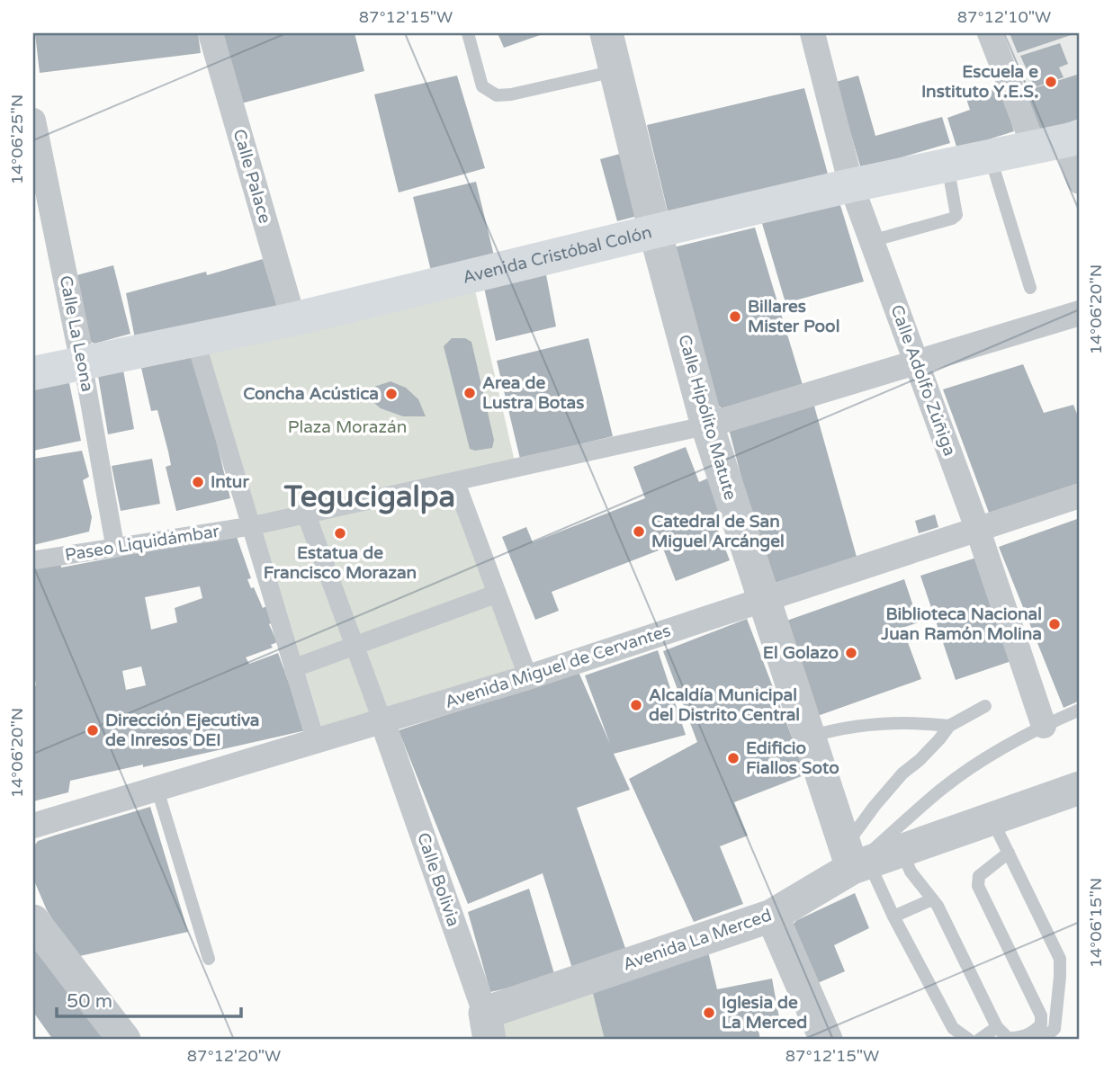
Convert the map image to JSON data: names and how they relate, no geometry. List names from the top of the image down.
{
  "streets": {
    "main road": ["Avenida Cristóbal Colón"],
    "street": [
      "Calle Palace",
      "Calle La Leona",
      "Calle Adolfo Zúñiga",
      "Calle Hipólito Matute",
      "Paseo Liquidámbar",
      "Avenida Miguel de Cervantes",
      "Calle Bolivia",
      "Avenida La Merced"
    ]
  },
  "crossings": [
    ["Calle Palace", "Avenida Cristóbal Colón"],
    ["Avenida Cristóbal Colón", "Calle La Leona"],
    ["Avenida Cristóbal Colón", "Calle Adolfo Zúñiga"],
    ["Avenida Cristóbal Colón", "Calle Hipólito Matute"],
    ["Calle La Leona", "Paseo Liquidámbar"],
    ["Calle Adolfo Zúñiga", "Avenida Miguel de Cervantes"],
    ["Calle Hipólito Matute", "Paseo Liquidámbar"],
    ["Calle Hipólito Matute", "Avenida Miguel de Cervantes"],
    ["Calle Hipólito Matute", "Avenida La Merced"],
    ["Avenida Miguel de Cervantes", "Calle Bolivia"],
    ["Calle Bolivia", "Avenida La Merced"]
  ],
  "districts": ["Tegucigalpa"],
  "parks": ["Plaza Morazán"],
  "places": [
    "Escuela e Instituto Y.E.S.",
    "Billares Mister Pool",
    "Area de Lustra Botas",
    "Concha Acústica",
    "Intur",
    "Catedral de San Miguel Arcángel",
    "Estatua de Francisco Morazan",
    "Biblioteca Nacional Juan Ramón Molina",
    "El Golazo",
    "Alcaldía Municipal del Distrito Central",
    "Dirección Ejecutiva de Inresos DEI",
    "Edificio Fiallos Soto",
    "Iglesia de La Merced"
  ],
  "scale_bar": "50 m",
  "coordinates": [
    "87°12'15\"W",
    "87°12'10\"W",
    "14°06'25\"N",
    "14°06'20\"N",
    "14°06'15\"N",
    "87°12'20\"W"
  ]
}
